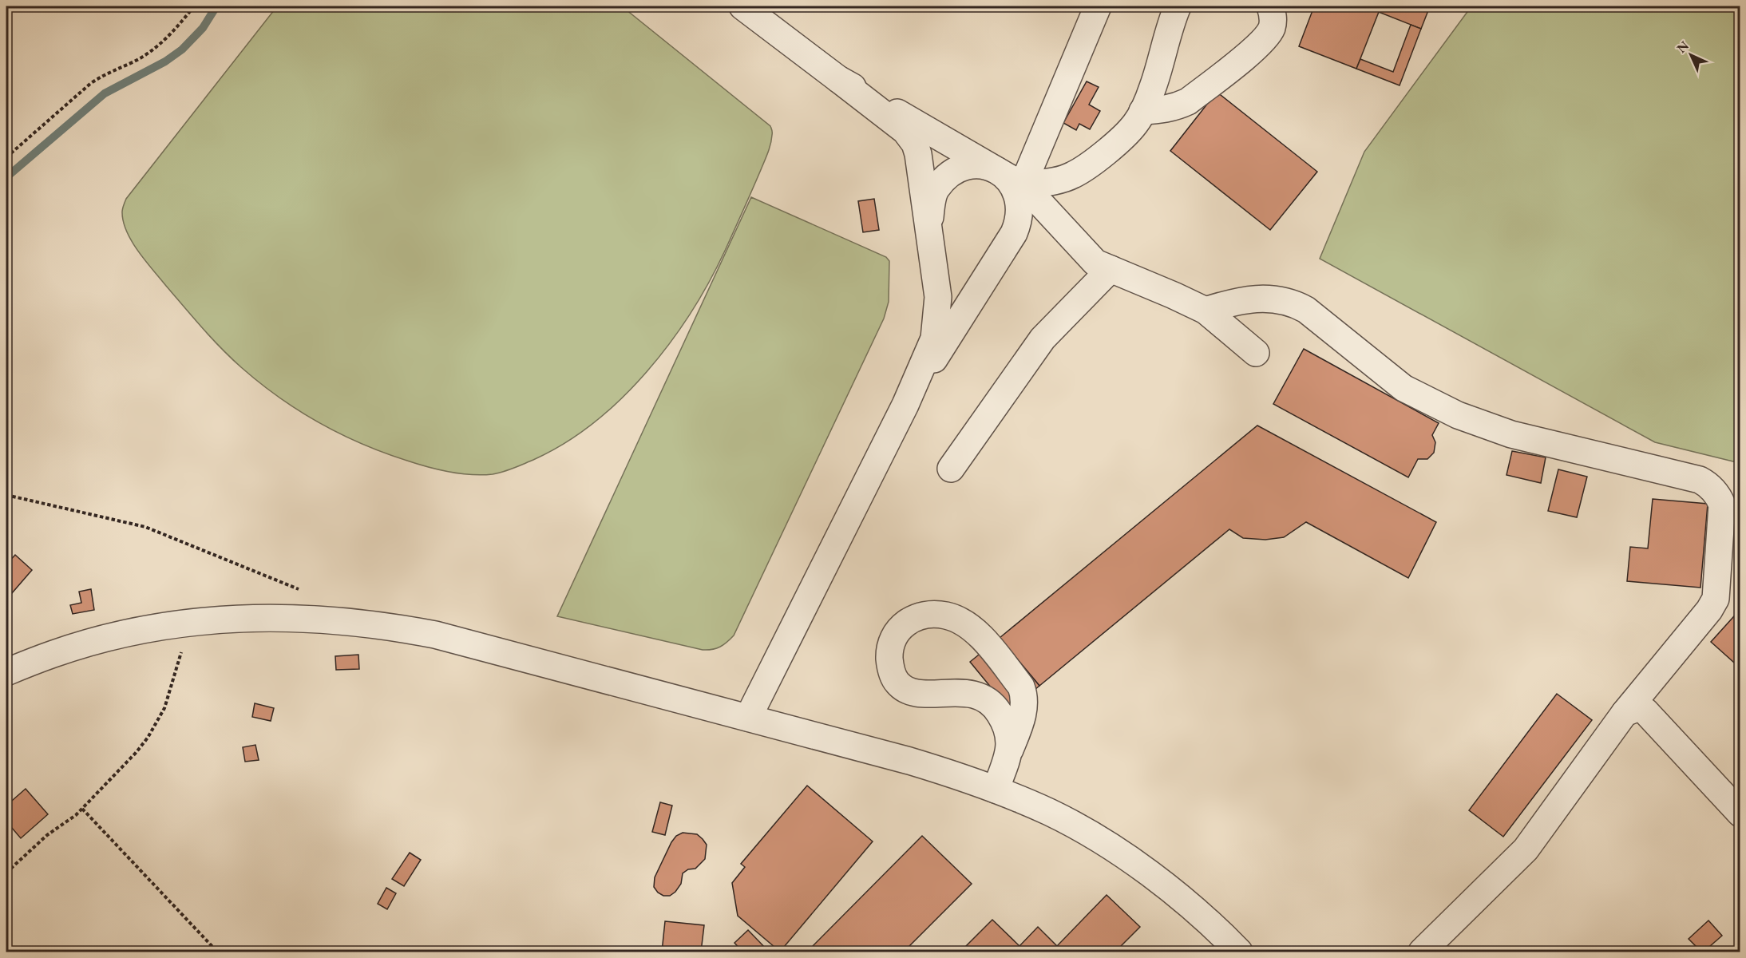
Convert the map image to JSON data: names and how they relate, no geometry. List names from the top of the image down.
{
  "north": "top left"
}
